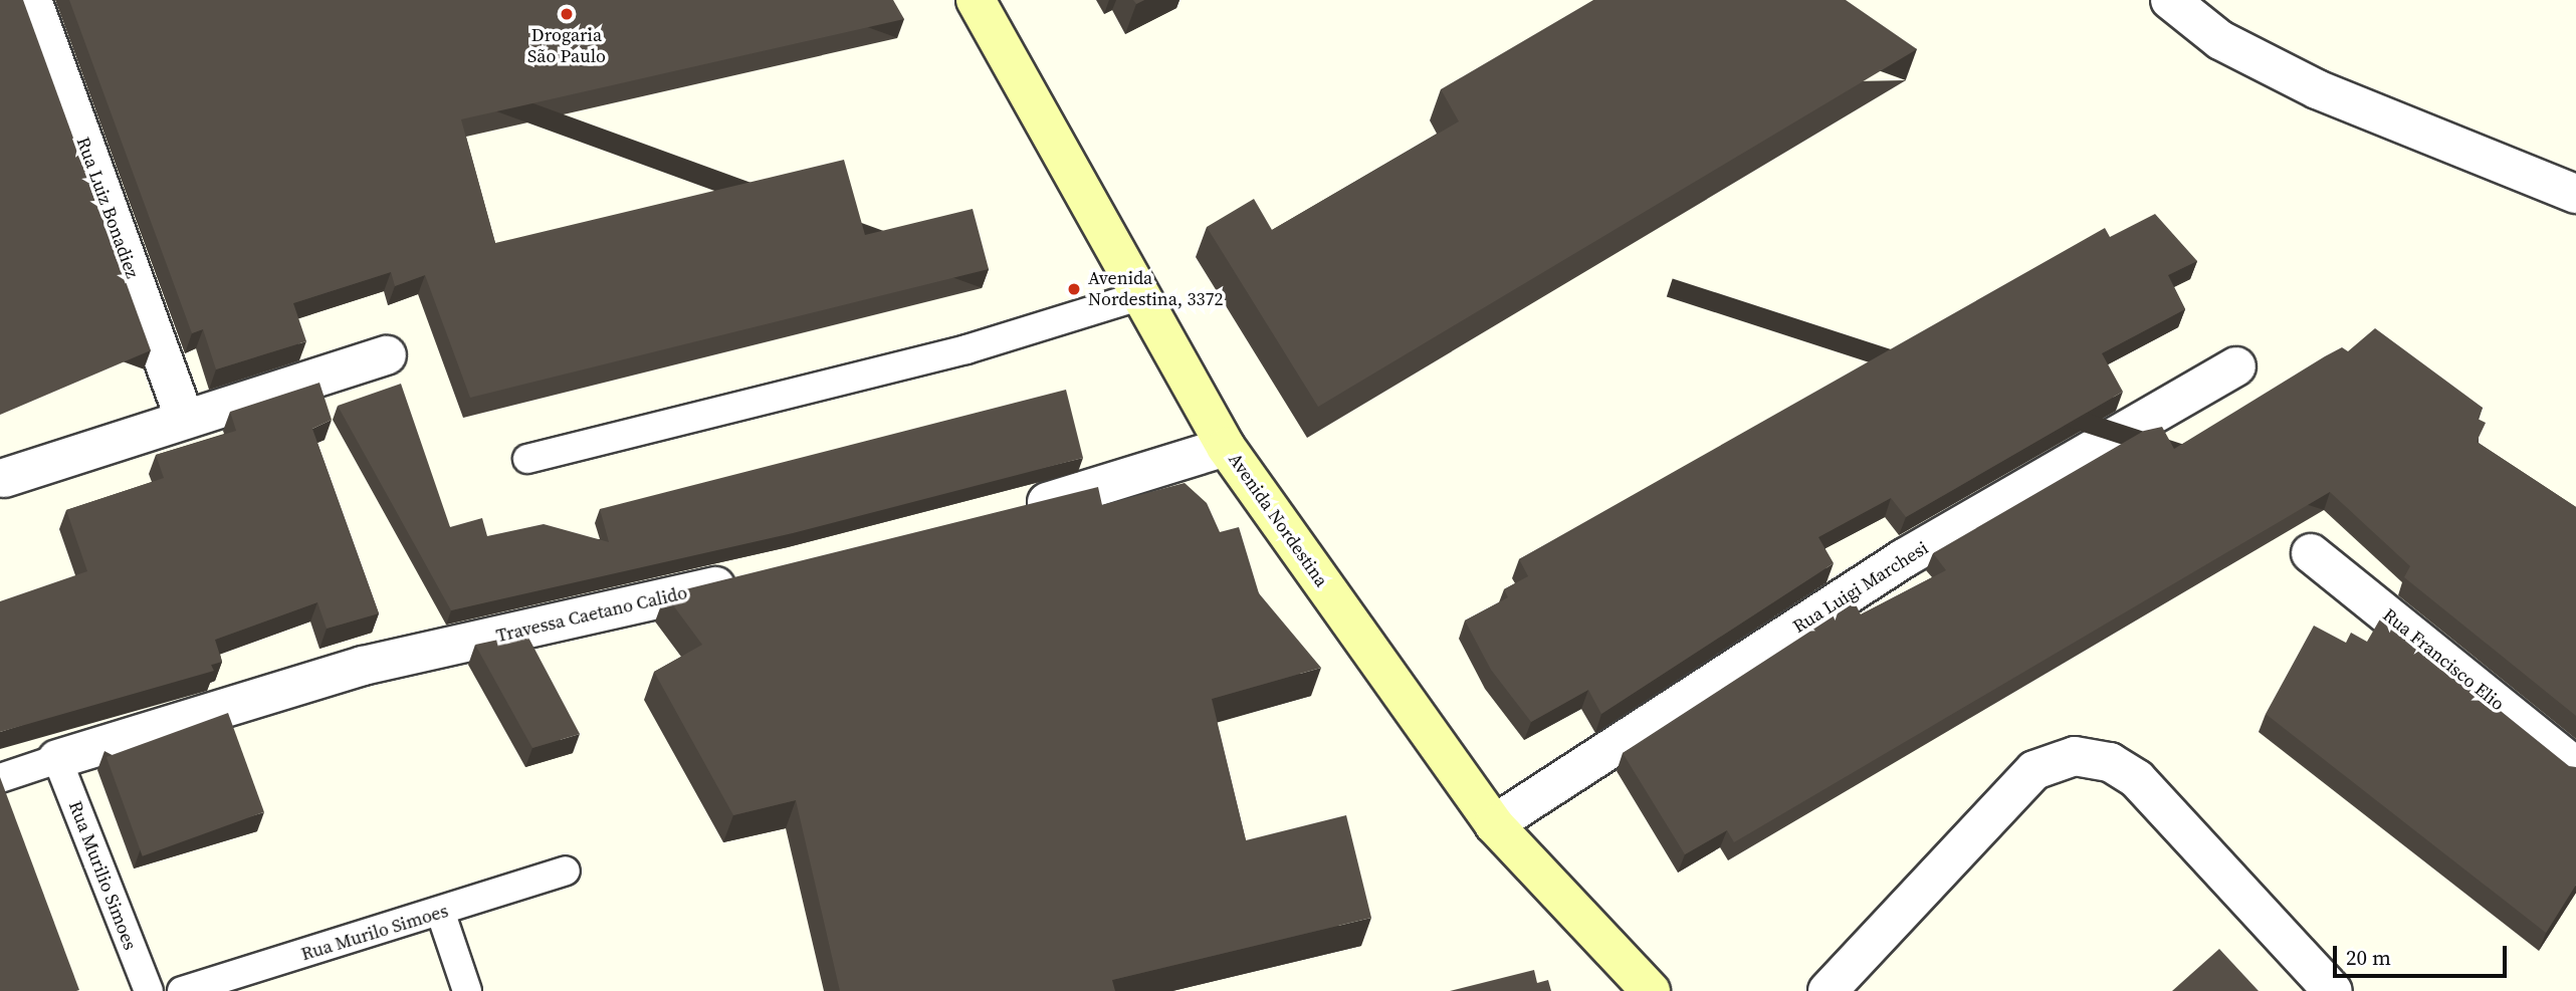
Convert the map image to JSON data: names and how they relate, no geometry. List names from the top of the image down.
{
  "streets": {
    "main road": ["Avenida Nordestina"],
    "street": [
      "Rua Luiz Bonadiez",
      "Rua Luigi Marchesi",
      "Travessa Caetano Calido",
      "Rua Francisco Elio"
    ],
    "lane": ["Rua Murilio Simoes", "Rua Murilo Simoes"]
  },
  "crossings": [
    ["Avenida Nordestina", "Rua Luigi Marchesi"],
    ["Travessa Caetano Calido", "Rua Murilio Simoes"]
  ],
  "places": ["Drogaria São Paulo", "Avenida Nordestina, 3372"],
  "scale_bar": "20 m"
}
